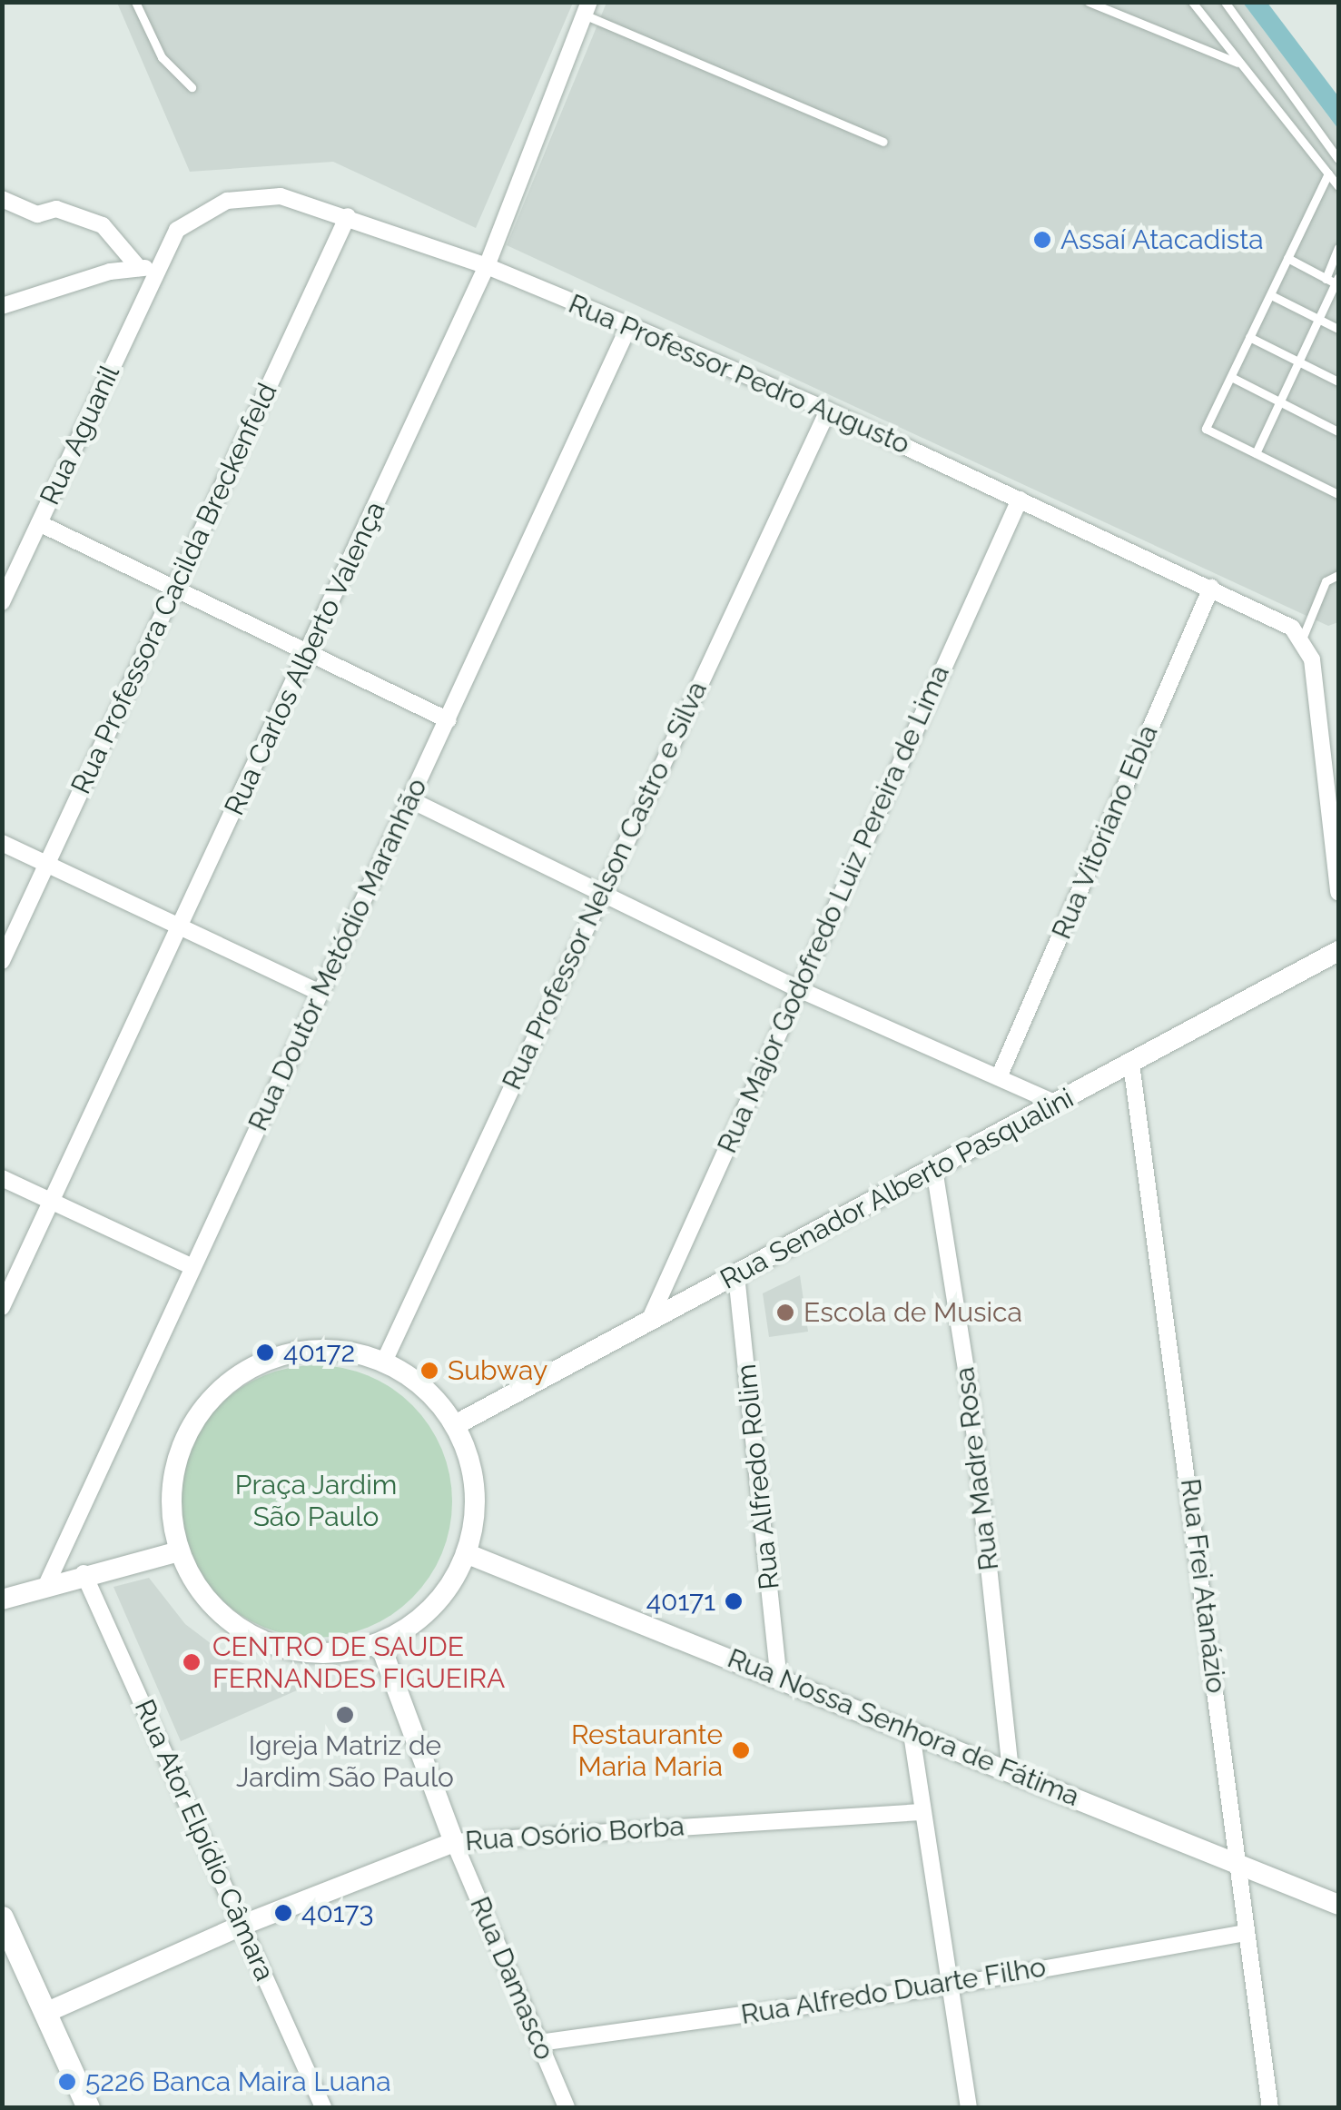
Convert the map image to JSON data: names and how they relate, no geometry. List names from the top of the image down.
{
  "streets": {
    "street": [
      "Rua Professor Pedro Augusto",
      "Rua Aguanil",
      "Rua Professora Cacilda Breckenfeld",
      "Rua Carlos Alberto Valença",
      "Rua Vitoriano Ebla",
      "Rua Professor Nelson Castro e Silva",
      "Rua Major Godofredo Luiz Pereira de Lima",
      "Rua Doutor Metódio Maranhão",
      "Rua Senador Alberto Pasqualini",
      "Rua Madre Rosa",
      "Rua Alfredo Rolim",
      "Rua Frei Atanázio",
      "Rua Nossa Senhora de Fátima",
      "Rua Osório Borba",
      "Rua Ator Elpídio Câmara",
      "Rua Damasco",
      "Rua Alfredo Duarte Filho"
    ]
  },
  "crossings": [
    ["Rua Professor Pedro Augusto", "Rua Aguanil"],
    ["Rua Professor Pedro Augusto", "Rua Professora Cacilda Breckenfeld"],
    ["Rua Professor Pedro Augusto", "Rua Carlos Alberto Valença"],
    ["Rua Professor Pedro Augusto", "Rua Vitoriano Ebla"],
    ["Rua Professor Pedro Augusto", "Rua Professor Nelson Castro e Silva"],
    ["Rua Professor Pedro Augusto", "Rua Major Godofredo Luiz Pereira de Lima"],
    ["Rua Professor Pedro Augusto", "Rua Doutor Metódio Maranhão"],
    ["Rua Professor Nelson Castro e Silva", "Rua Senador Alberto Pasqualini"],
    ["Rua Professor Nelson Castro e Silva", "Rua Nossa Senhora de Fátima"],
    ["Rua Professor Nelson Castro e Silva", "Rua Damasco"],
    ["Rua Major Godofredo Luiz Pereira de Lima", "Rua Senador Alberto Pasqualini"],
    ["Rua Senador Alberto Pasqualini", "Rua Madre Rosa"],
    ["Rua Senador Alberto Pasqualini", "Rua Alfredo Rolim"],
    ["Rua Senador Alberto Pasqualini", "Rua Frei Atanázio"],
    ["Rua Senador Alberto Pasqualini", "Rua Nossa Senhora de Fátima"],
    ["Rua Senador Alberto Pasqualini", "Rua Damasco"],
    ["Rua Madre Rosa", "Rua Nossa Senhora de Fátima"],
    ["Rua Alfredo Rolim", "Rua Nossa Senhora de Fátima"],
    ["Rua Frei Atanázio", "Rua Nossa Senhora de Fátima"],
    ["Rua Frei Atanázio", "Rua Alfredo Duarte Filho"],
    ["Rua Nossa Senhora de Fátima", "Rua Damasco"],
    ["Rua Osório Borba", "Rua Ator Elpídio Câmara"],
    ["Rua Osório Borba", "Rua Damasco"],
    ["Rua Damasco", "Rua Alfredo Duarte Filho"]
  ],
  "parks": ["Praça Jardim São Paulo"],
  "places": [
    "Assaí Atacadista",
    "Escola de Musica",
    "40172",
    "Subway",
    "40171",
    "CENTRO DE SAUDE FERNANDES FIGUEIRA",
    "Igreja Matriz de Jardim São Paulo",
    "Restaurante Maria Maria",
    "40173",
    "5226 Banca Maira Luana"
  ]
}
